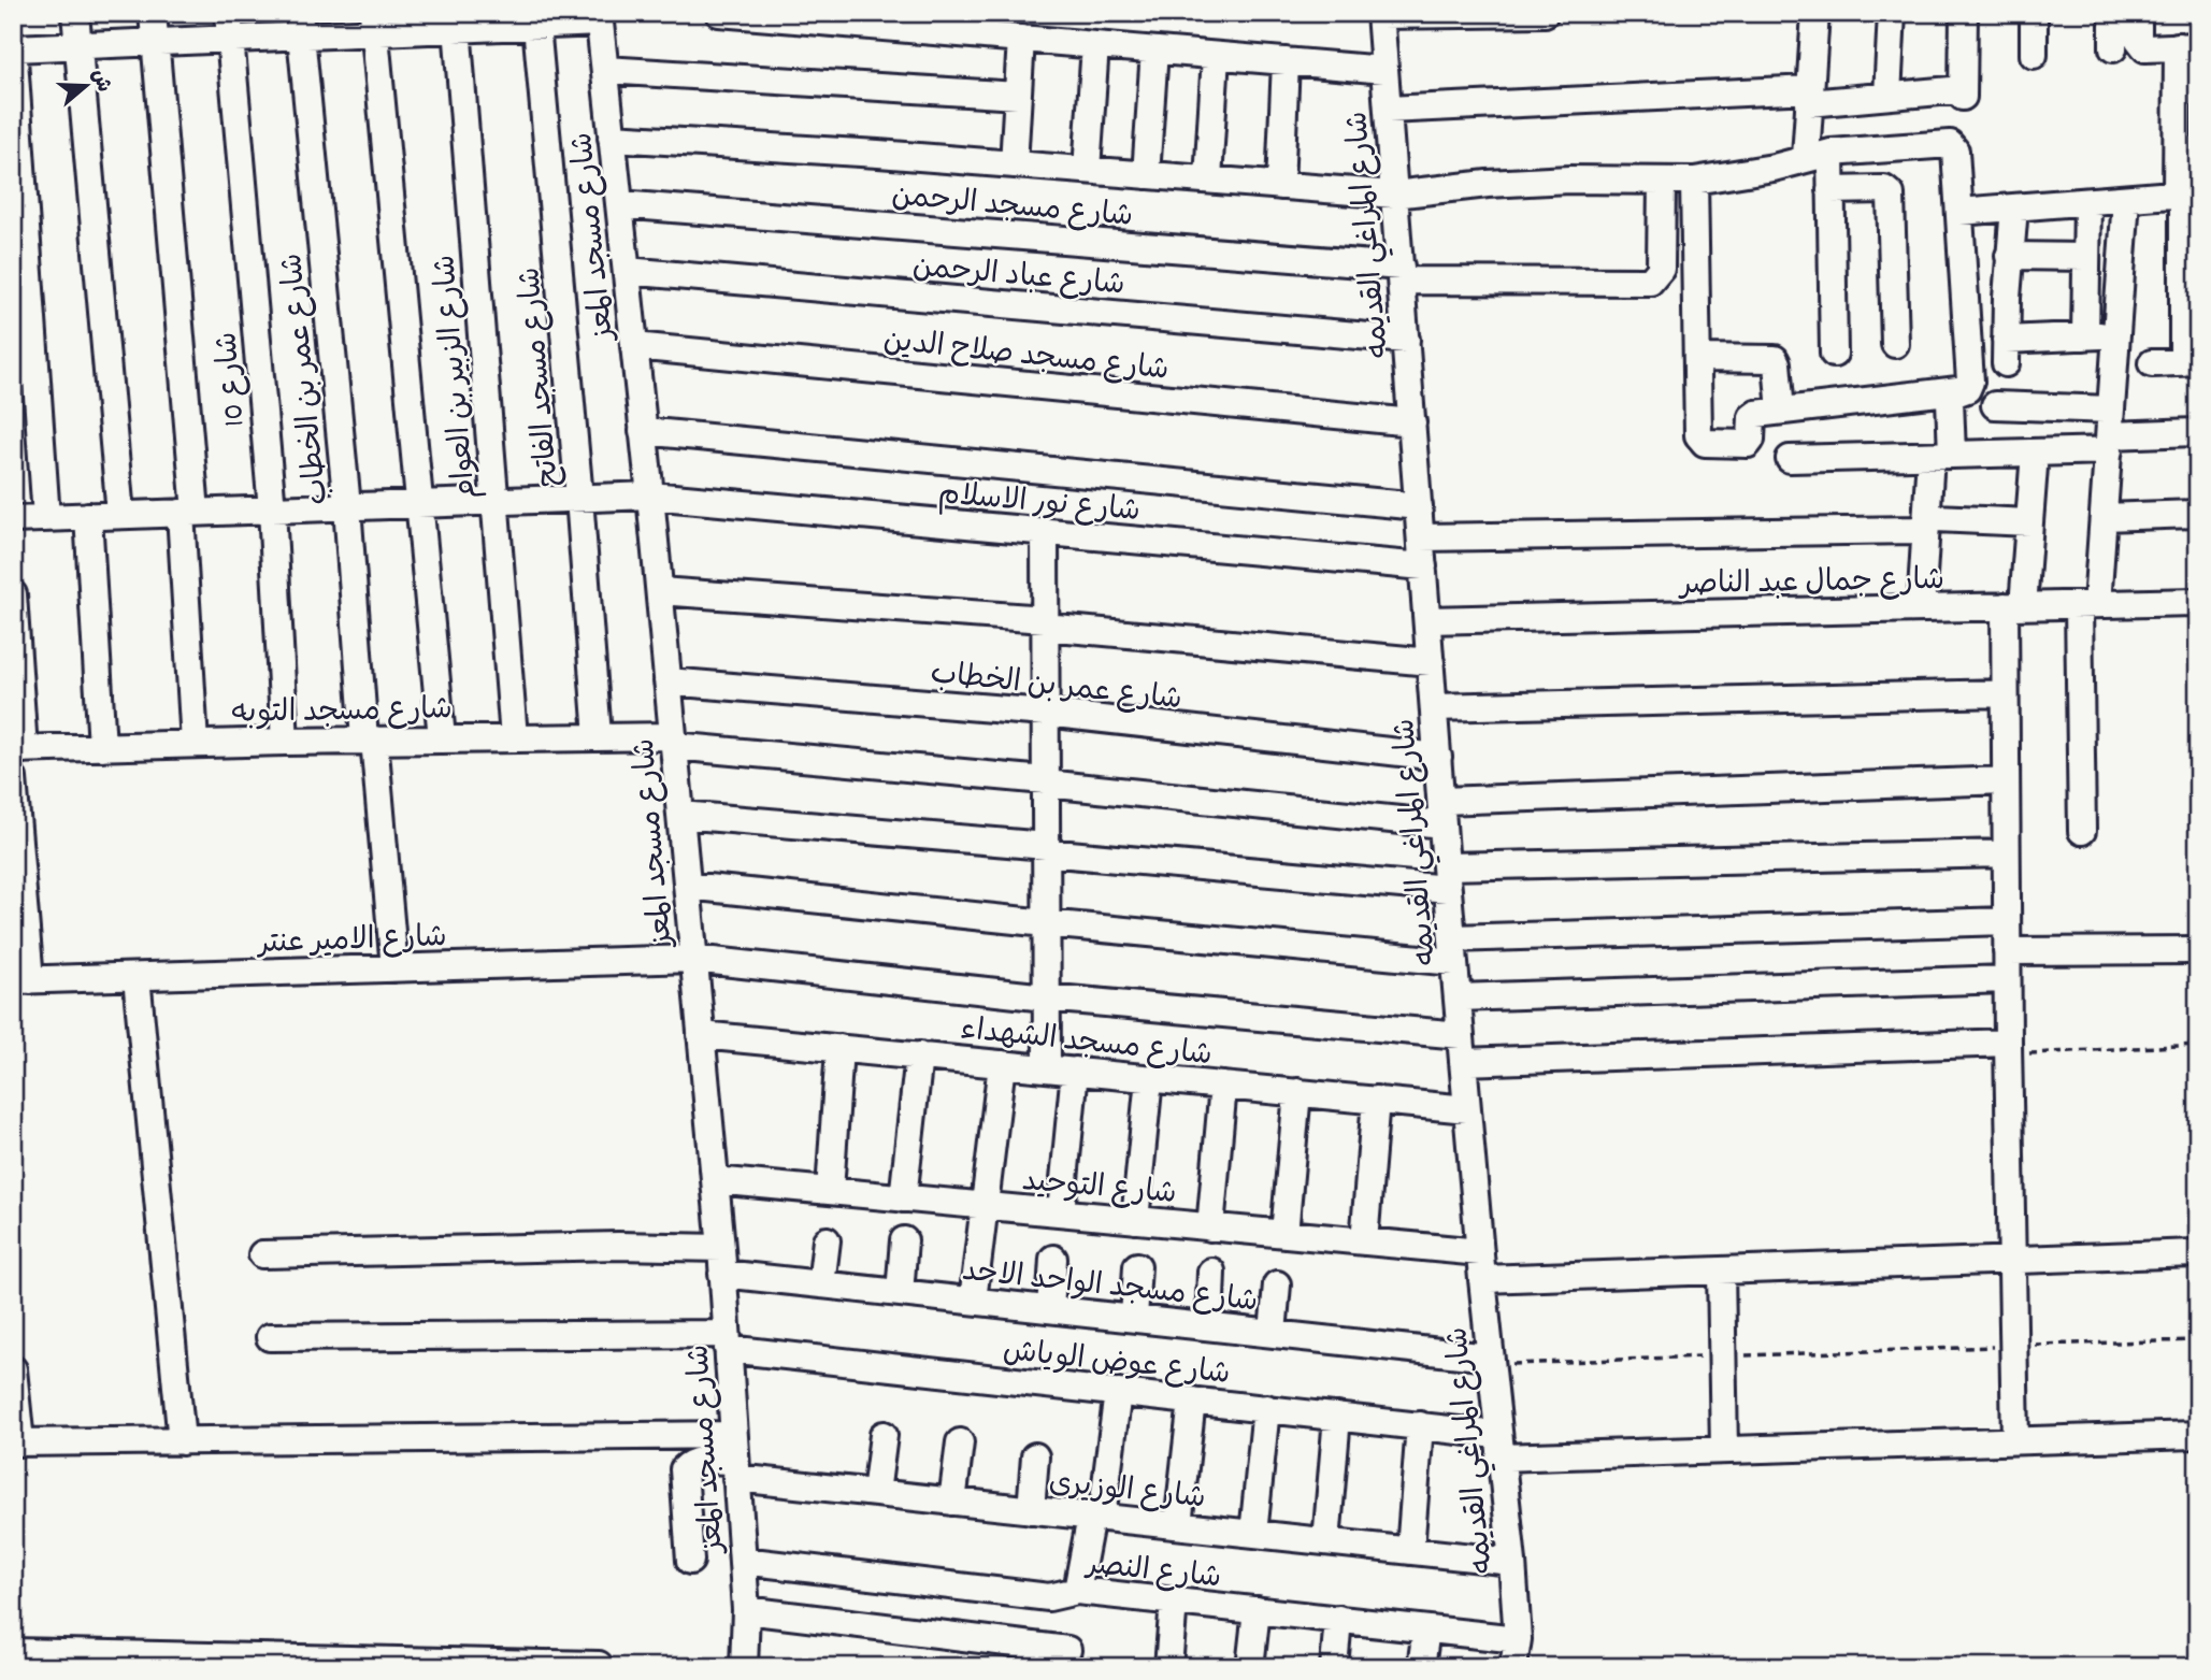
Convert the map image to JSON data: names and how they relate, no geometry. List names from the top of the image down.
{
  "streets": {
    "street": [
      "شارع مسجد الرحمن",
      "شارع المراغي القديمه",
      "شارع مسجد المعز",
      "شارع عباد الرحمن",
      "شارع مسجد صلاح الدين",
      "شارع الزبير بن العوام",
      "شارع مسجد الفاتح",
      "شارع 10",
      "شارع عمر بن الخطاب",
      "شارع نور الاسلام",
      "شارع جمال عبد الناصر",
      "شارع مسجد التوبه",
      "شارع الامير عنتر",
      "شارع مسجد الشهداء",
      "شارع التوحيد",
      "شارع مسجد الواحد الاحد",
      "شارع عوض الوياش",
      "شارع الوزيرى",
      "شارع النصر"
    ]
  },
  "crossings": [
    ["شارع مسجد الرحمن", "شارع المراغي القديمه"],
    ["شارع مسجد الرحمن", "شارع مسجد المعز"],
    ["شارع المراغي القديمه", "شارع عباد الرحمن"],
    ["شارع المراغي القديمه", "شارع مسجد صلاح الدين"],
    ["شارع المراغي القديمه", "شارع عمر بن الخطاب"],
    ["شارع المراغي القديمه", "شارع نور الاسلام"],
    ["شارع المراغي القديمه", "شارع جمال عبد الناصر"],
    ["شارع المراغي القديمه", "شارع مسجد التوبه"],
    ["شارع المراغي القديمه", "شارع الامير عنتر"],
    ["شارع المراغي القديمه", "شارع مسجد الشهداء"],
    ["شارع المراغي القديمه", "شارع التوحيد"],
    ["شارع المراغي القديمه", "شارع مسجد الواحد الاحد"],
    ["شارع المراغي القديمه", "شارع عوض الوياش"],
    ["شارع المراغي القديمه", "شارع الوزيرى"],
    ["شارع المراغي القديمه", "شارع النصر"],
    ["شارع مسجد المعز", "شارع عباد الرحمن"],
    ["شارع مسجد المعز", "شارع مسجد صلاح الدين"],
    ["شارع مسجد المعز", "شارع عمر بن الخطاب"],
    ["شارع مسجد المعز", "شارع نور الاسلام"],
    ["شارع مسجد المعز", "شارع مسجد التوبه"],
    ["شارع مسجد المعز", "شارع الامير عنتر"],
    ["شارع مسجد المعز", "شارع مسجد الشهداء"],
    ["شارع مسجد المعز", "شارع التوحيد"],
    ["شارع مسجد المعز", "شارع مسجد الواحد الاحد"],
    ["شارع مسجد المعز", "شارع عوض الوياش"],
    ["شارع مسجد المعز", "شارع الوزيرى"],
    ["شارع مسجد المعز", "شارع النصر"],
    ["شارع الزبير بن العوام", "شارع نور الاسلام"],
    ["شارع الزبير بن العوام", "شارع مسجد التوبه"],
    ["شارع مسجد الفاتح", "شارع نور الاسلام"],
    ["شارع مسجد الفاتح", "شارع مسجد التوبه"],
    ["شارع 10", "شارع نور الاسلام"],
    ["شارع 10", "شارع مسجد التوبه"],
    ["شارع عمر بن الخطاب", "شارع نور الاسلام"],
    ["شارع عمر بن الخطاب", "شارع مسجد التوبه"],
    ["شارع عمر بن الخطاب", "شارع الامير عنتر"]
  ],
  "north": "right"
}
